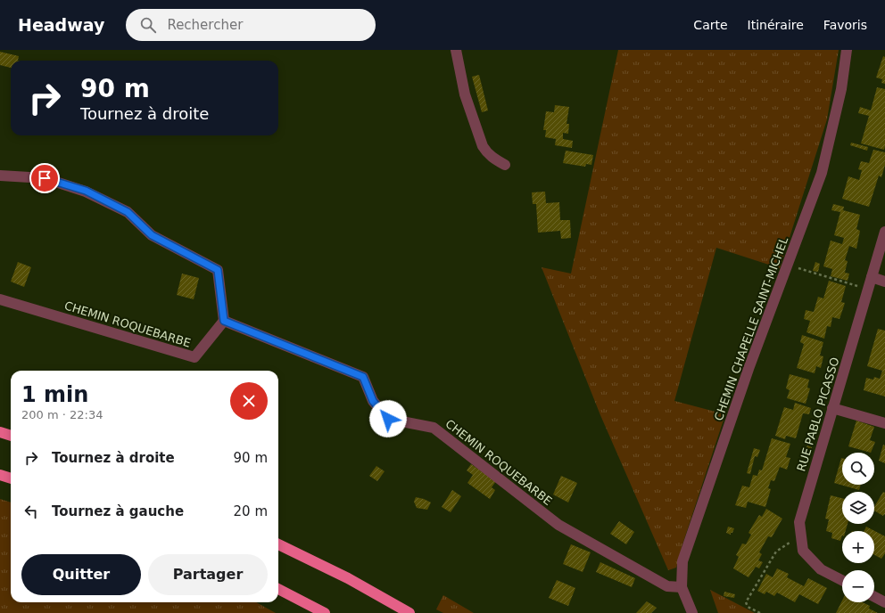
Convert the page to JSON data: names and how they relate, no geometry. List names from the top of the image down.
{
  "streets": {
    "street": ["CHEMIN ROQUEBARBE", "CHEMIN CHAPELLE SAINT-MICHEL", "RUE PABLO PICASSO"]
  },
  "crossings": [
    ["CHEMIN ROQUEBARBE", "CHEMIN CHAPELLE SAINT-MICHEL"]
  ],
  "page": {
    "header": "Headway",
    "search": "Rechercher",
    "nav": ["Carte", "Itinéraire", "Favoris"],
    "turn": ["90 m", "Tournez à droite"],
    "heading": ["1 min", "200 m · 22:34"],
    "list": [
      {
        "name": "Tournez à droite",
        "value": "90 m"
      },
      {
        "name": "Tournez à gauche",
        "value": "20 m"
      }
    ],
    "map_buttons": ["+", "−"],
    "buttons": ["Quitter", "Partager"]
  }
}
